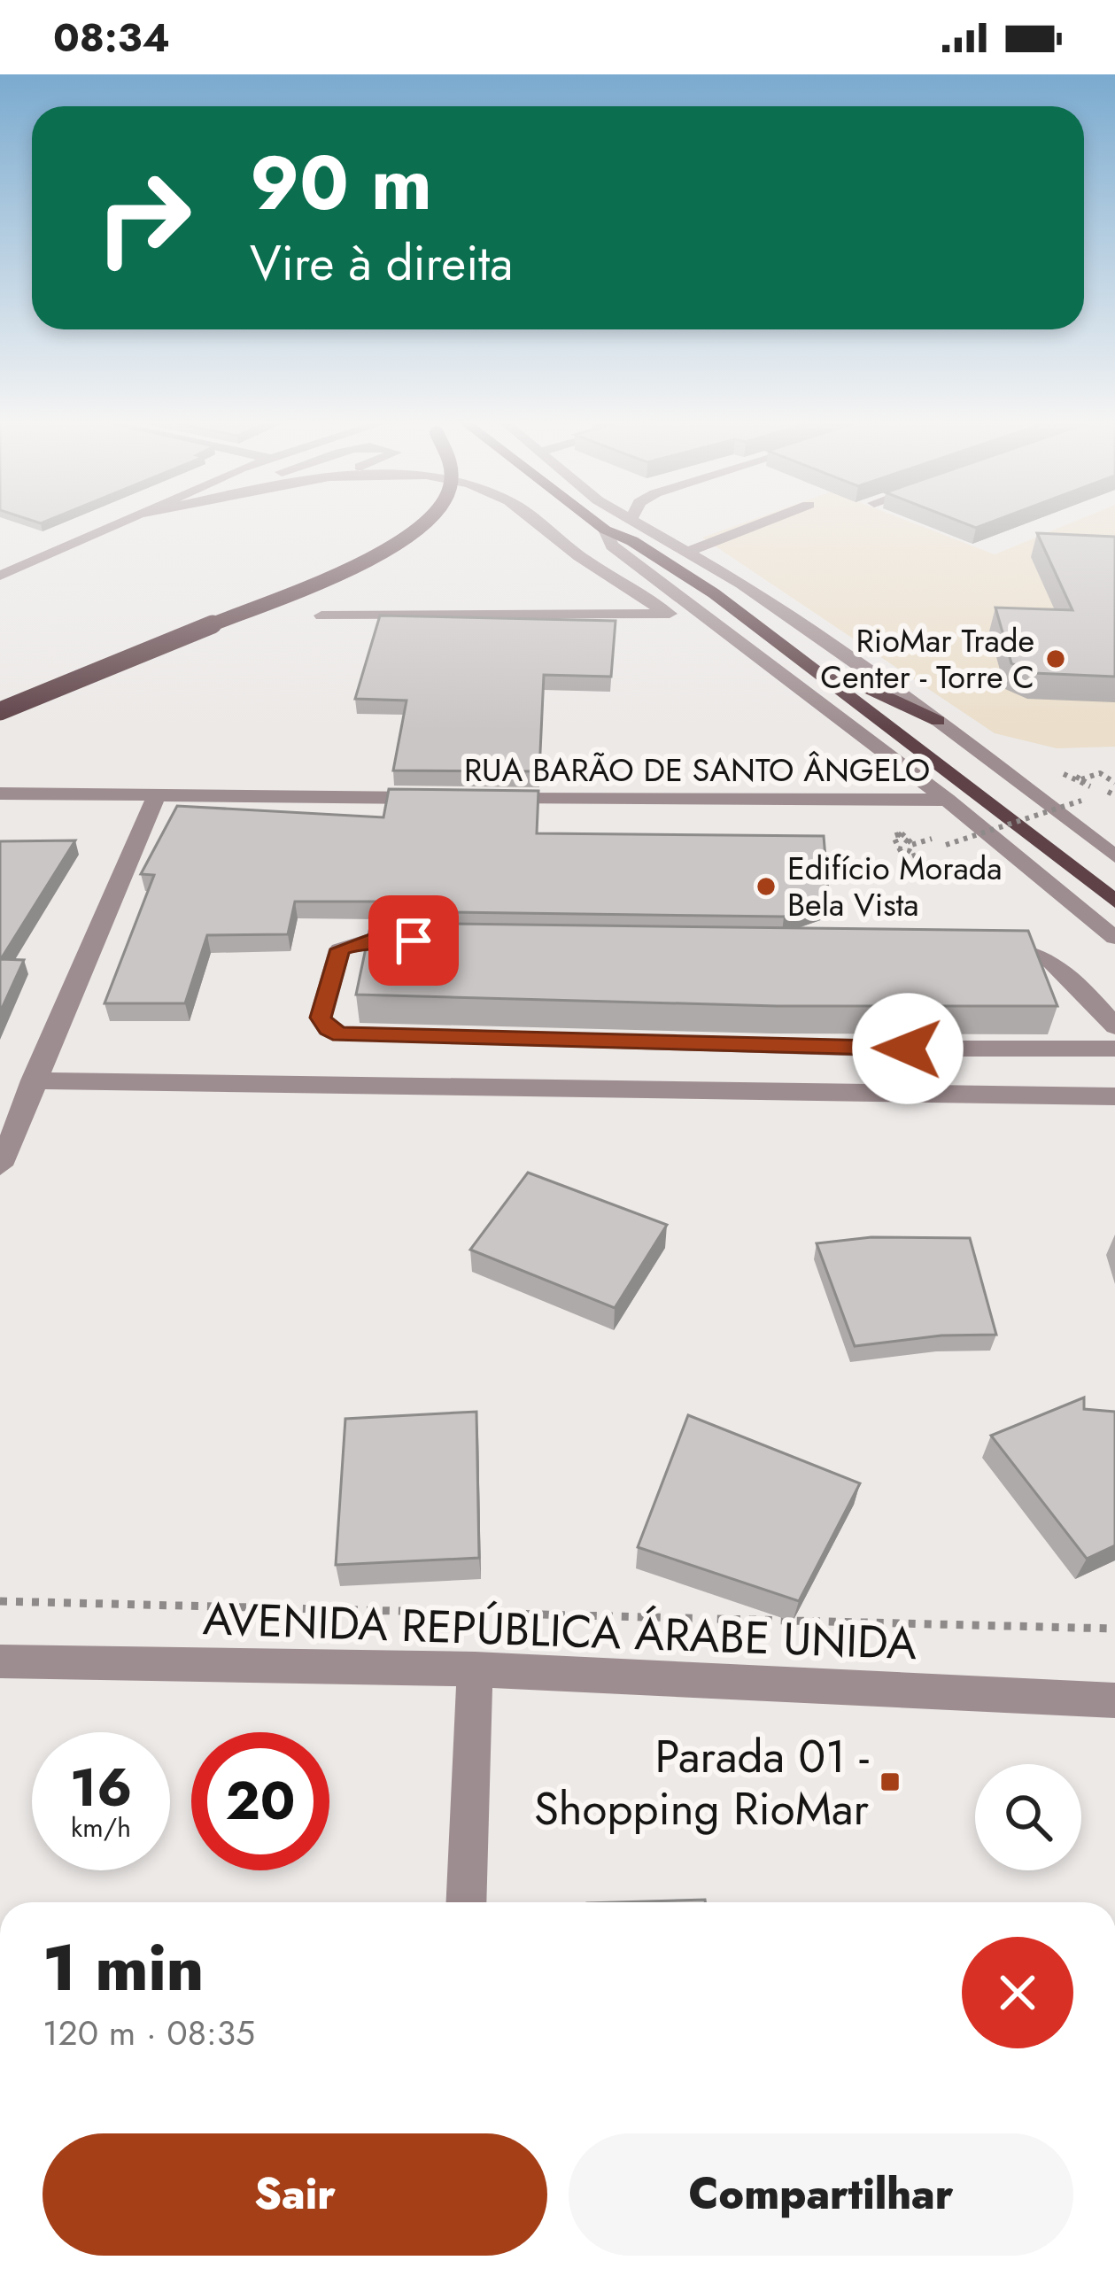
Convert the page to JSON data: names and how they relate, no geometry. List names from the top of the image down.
{
  "streets": {
    "street": ["RUA BARÃO DE SANTO ÂNGELO", "AVENIDA REPÚBLICA ÁRABE UNIDA"]
  },
  "places": {
    "other": ["RioMar Trade Center - Torre C", "Edifício Morada Bela Vista"],
    "transit": ["Parada 01 - Shopping RioMar"]
  },
  "page": {
    "status": "08:34",
    "turn": ["90 m", "Vire à direita"],
    "speed": "16 km/h",
    "limit": "20",
    "heading": ["1 min", "120 m · 08:35"],
    "buttons": ["Sair", "Compartilhar"]
  }
}
